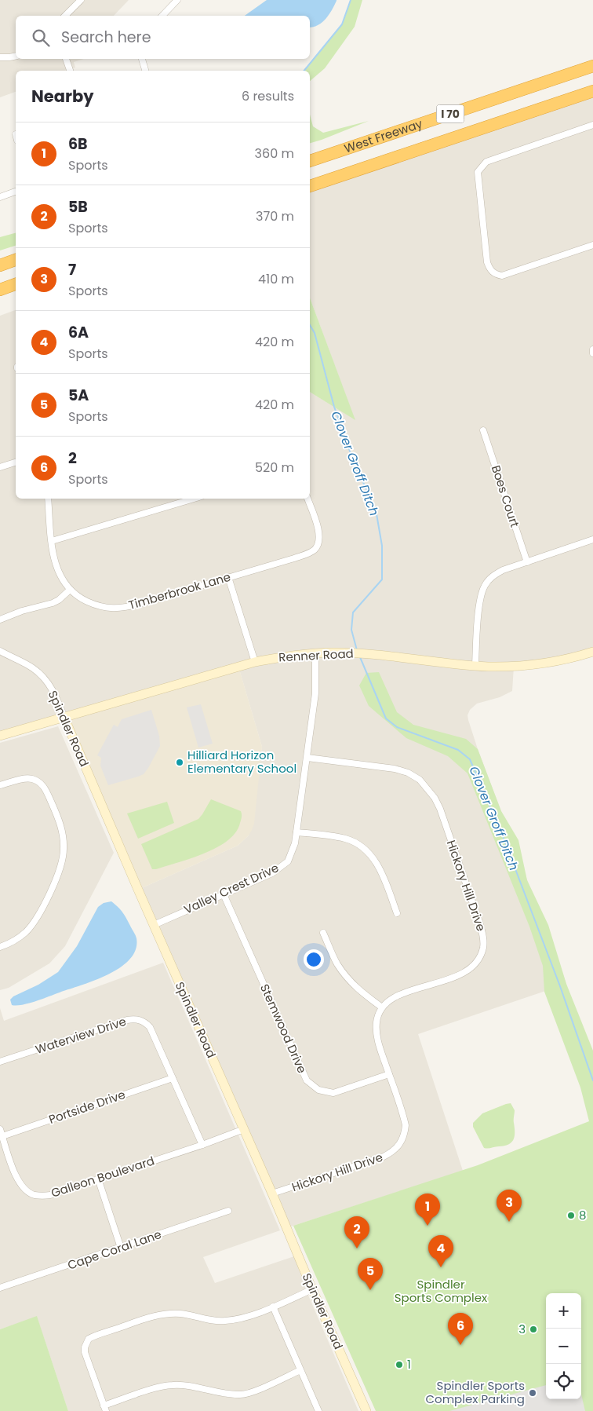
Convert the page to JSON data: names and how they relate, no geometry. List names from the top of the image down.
{
  "streets": {
    "highway": ["I 70", "West Freeway"],
    "street": [
      "Boes Court",
      "Timberbrook Lane",
      "Renner Road",
      "Spindler Road",
      "Hickory Hill Drive",
      "Valley Crest Drive",
      "Stemwood Drive",
      "Waterview Drive",
      "Portside Drive",
      "Galleon Boulevard",
      "Cape Coral Lane"
    ]
  },
  "crossings": [
    ["Renner Road", "Spindler Road"],
    ["Renner Road", "Valley Crest Drive"],
    ["Spindler Road", "Hickory Hill Drive"],
    ["Spindler Road", "Valley Crest Drive"],
    ["Spindler Road", "Galleon Boulevard"],
    ["Hickory Hill Drive", "Valley Crest Drive"],
    ["Hickory Hill Drive", "Stemwood Drive"],
    ["Valley Crest Drive", "Stemwood Drive"],
    ["Waterview Drive", "Portside Drive"],
    ["Waterview Drive", "Galleon Boulevard"],
    ["Portside Drive", "Galleon Boulevard"]
  ],
  "water": ["Clover Groff Ditch"],
  "parks": ["Spindler Sports Complex"],
  "places": [
    "Hilliard Horizon Elementary School",
    "8",
    "3",
    "1",
    "Spindler Sports Complex Parking"
  ],
  "page": {
    "search": "Search here",
    "heading": ["Nearby", "6 results"],
    "list": [
      {
        "mark": "1",
        "name": "6B",
        "note": "Sports",
        "value": "360 m"
      },
      {
        "mark": "2",
        "name": "5B",
        "note": "Sports",
        "value": "370 m"
      },
      {
        "mark": "3",
        "name": "7",
        "note": "Sports",
        "value": "410 m"
      },
      {
        "mark": "4",
        "name": "6A",
        "note": "Sports",
        "value": "420 m"
      },
      {
        "mark": "5",
        "name": "5A",
        "note": "Sports",
        "value": "420 m"
      },
      {
        "mark": "6",
        "name": "2",
        "note": "Sports",
        "value": "520 m"
      }
    ],
    "pins": [
      "3",
      "1",
      "2",
      "4",
      "5",
      "6"
    ],
    "map_buttons": ["+", "−"]
  }
}
